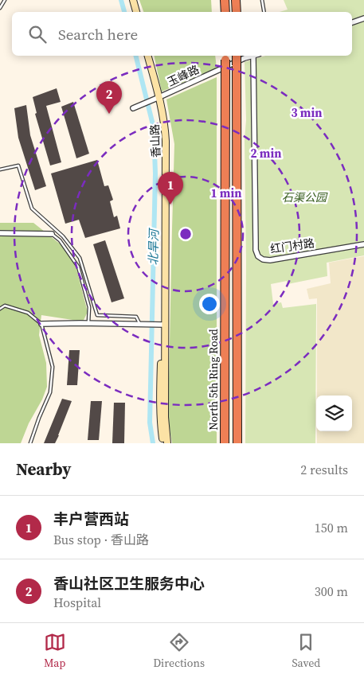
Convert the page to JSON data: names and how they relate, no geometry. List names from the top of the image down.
{
  "streets": {
    "highway": ["North 5th Ring Road"],
    "street": ["玉峰路", "香山路", "红门村路"]
  },
  "crossings": [
    ["玉峰路", "香山路"],
    ["玉峰路", "红门村路"]
  ],
  "water": ["北旱河"],
  "parks": ["石渠公园"],
  "page": {
    "search": "Search here",
    "pins": ["2", "1"],
    "heading": ["Nearby", "2 results"],
    "list": [
      {
        "mark": "1",
        "name": "丰户营西站",
        "note": "Bus stop · 香山路",
        "value": "150 m"
      },
      {
        "mark": "2",
        "name": "香山社区卫生服务中心",
        "note": "Hospital",
        "value": "300 m"
      }
    ],
    "nav": ["Map", "Directions", "Saved"]
  },
  "rings": ["3 min", "2 min", "1 min"]
}
